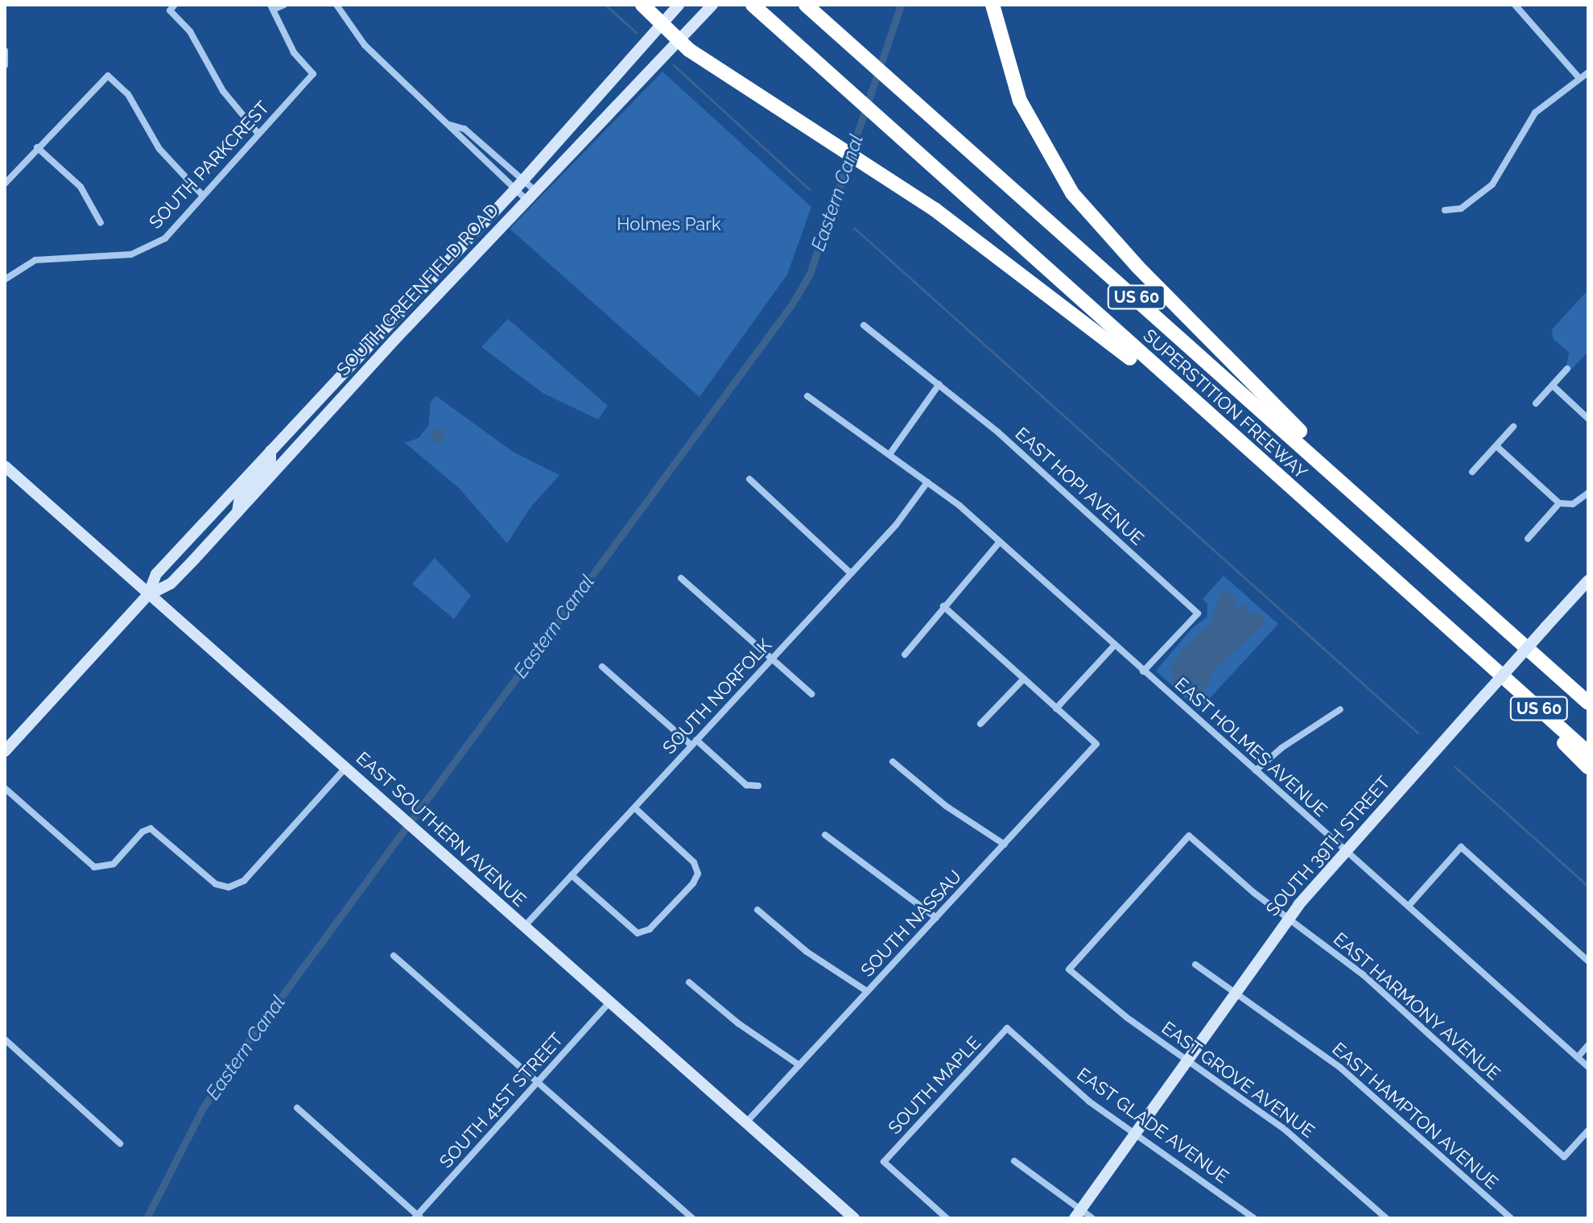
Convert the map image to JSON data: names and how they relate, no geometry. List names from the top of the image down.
{
  "streets": {
    "highway": ["US 60", "SUPERSTITION FREEWAY"],
    "main road": ["SOUTH GREENFIELD ROAD", "EAST SOUTHERN AVENUE", "SOUTH 39TH STREET"],
    "street": [
      "SOUTH PARKCREST",
      "EAST HOPI AVENUE",
      "SOUTH NORFOLK",
      "EAST HOLMES AVENUE",
      "SOUTH NASSAU",
      "EAST HARMONY AVENUE",
      "EAST GROVE AVENUE",
      "SOUTH MAPLE",
      "SOUTH 41ST STREET",
      "EAST HAMPTON AVENUE",
      "EAST GLADE AVENUE"
    ]
  },
  "crossings": [
    ["SOUTH GREENFIELD ROAD", "EAST SOUTHERN AVENUE"],
    ["US 60", "SUPERSTITION FREEWAY"],
    ["EAST HOPI AVENUE", "EAST HOLMES AVENUE"],
    ["SOUTH NORFOLK", "EAST HOLMES AVENUE"],
    ["SOUTH NORFOLK", "EAST SOUTHERN AVENUE"],
    ["EAST HOLMES AVENUE", "SOUTH 39TH STREET"],
    ["EAST SOUTHERN AVENUE", "SOUTH NASSAU"],
    ["EAST SOUTHERN AVENUE", "SOUTH 41ST STREET"],
    ["SOUTH 39TH STREET", "EAST HARMONY AVENUE"],
    ["SOUTH 39TH STREET", "EAST GROVE AVENUE"],
    ["SOUTH 39TH STREET", "EAST HAMPTON AVENUE"],
    ["SOUTH 39TH STREET", "EAST GLADE AVENUE"],
    ["EAST HARMONY AVENUE", "EAST GROVE AVENUE"],
    ["SOUTH MAPLE", "EAST GLADE AVENUE"]
  ],
  "water": ["Eastern Canal"],
  "parks": ["Holmes Park"]
}
